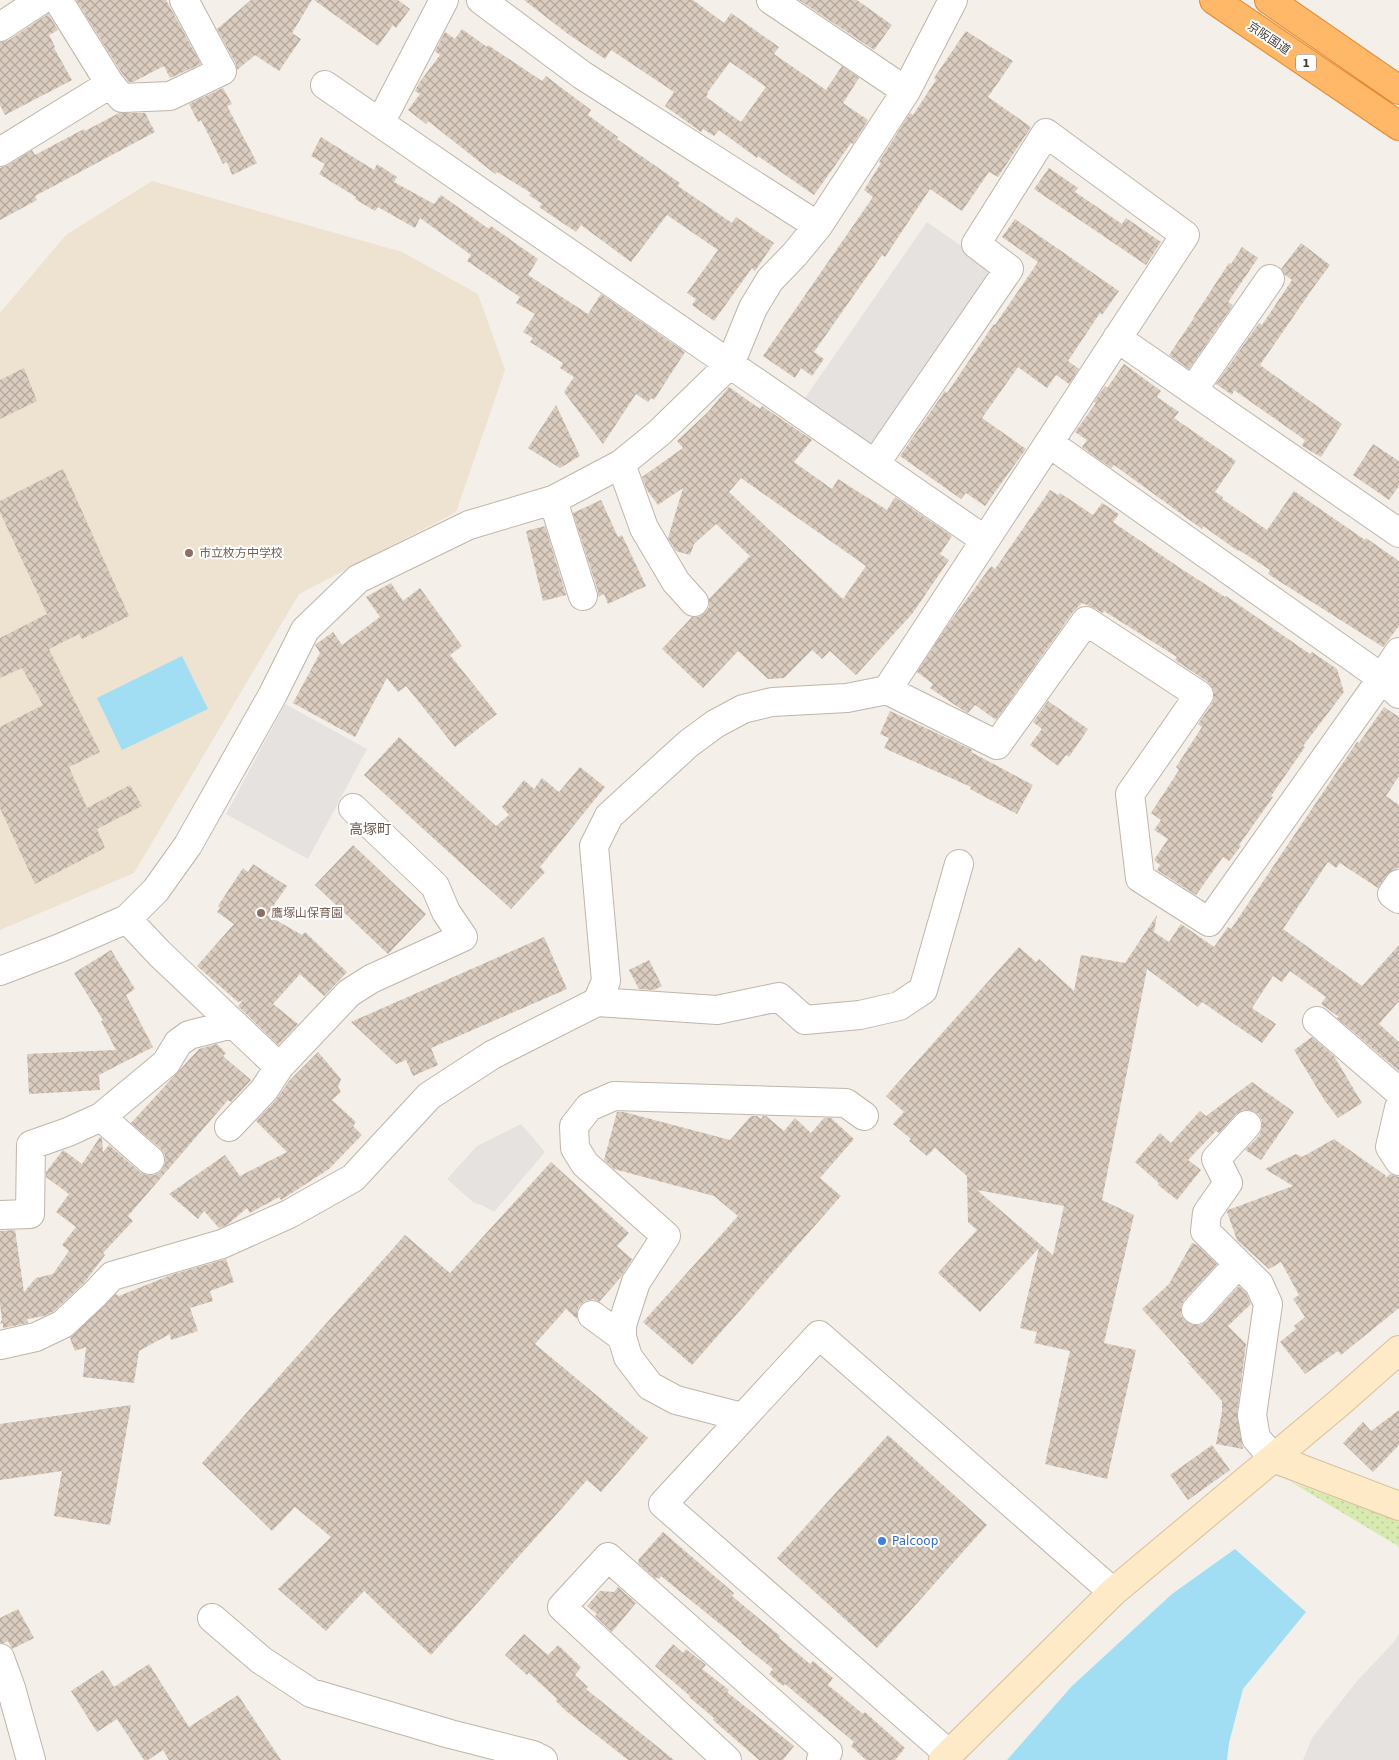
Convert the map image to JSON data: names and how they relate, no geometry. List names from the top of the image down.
{
  "streets": {
    "highway": ["京阪国道", "1"]
  },
  "districts": ["高塚町"],
  "places": ["市立枚方中学校", "鷹塚山保育園", "Palcoop"]
}
